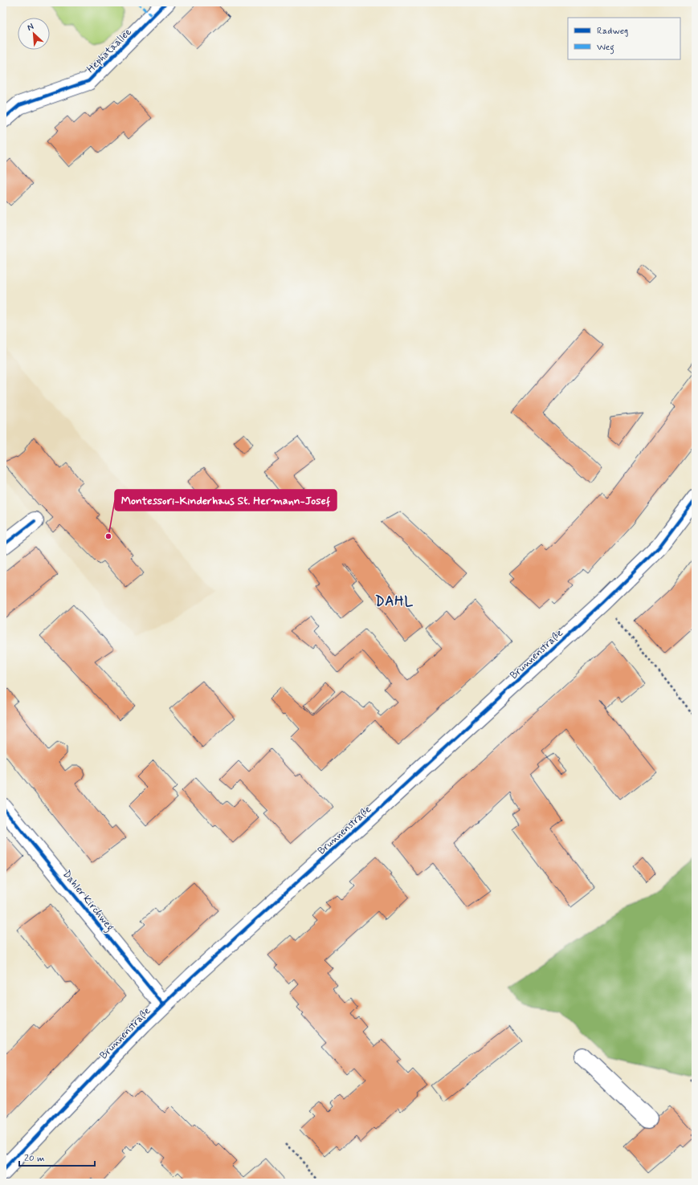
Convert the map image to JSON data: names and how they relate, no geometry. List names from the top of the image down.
{
  "streets": {
    "street": ["Hephataallee", "Brunnenstraße", "Dahler Kirchweg"]
  },
  "crossings": [
    ["Brunnenstraße", "Dahler Kirchweg"]
  ],
  "districts": ["DAHL"],
  "places": ["Montessori-Kinderhaus St. Hermann-Josef"],
  "legend": ["Radweg", "Weg"],
  "scale_bar": "20 m",
  "north": "top left"
}
